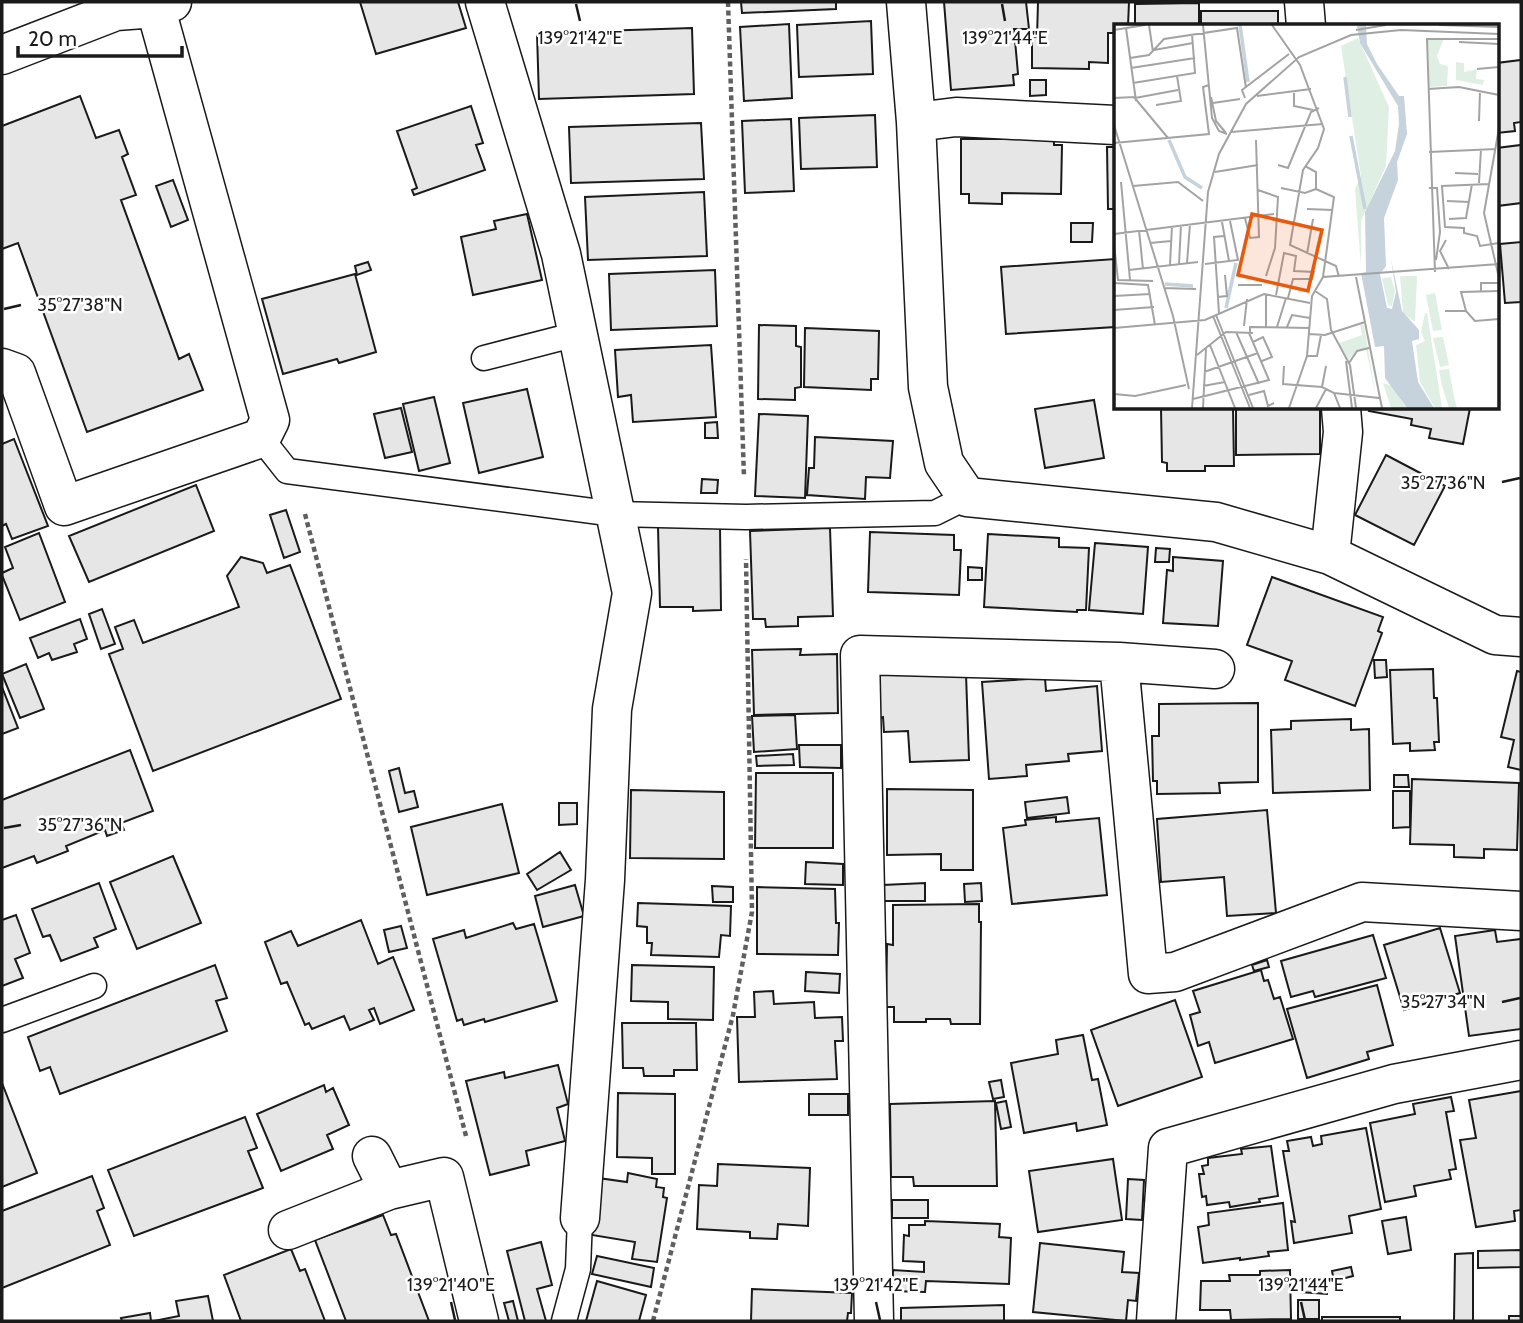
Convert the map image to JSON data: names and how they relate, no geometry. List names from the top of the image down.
{
  "scale_bar": "20 m",
  "coordinates": [
    "139°21'42\"E",
    "139°21'44\"E",
    "35°27'38\"N",
    "35°27'36\"N",
    "35°27'34\"N",
    "139°21'40\"E"
  ]
}
